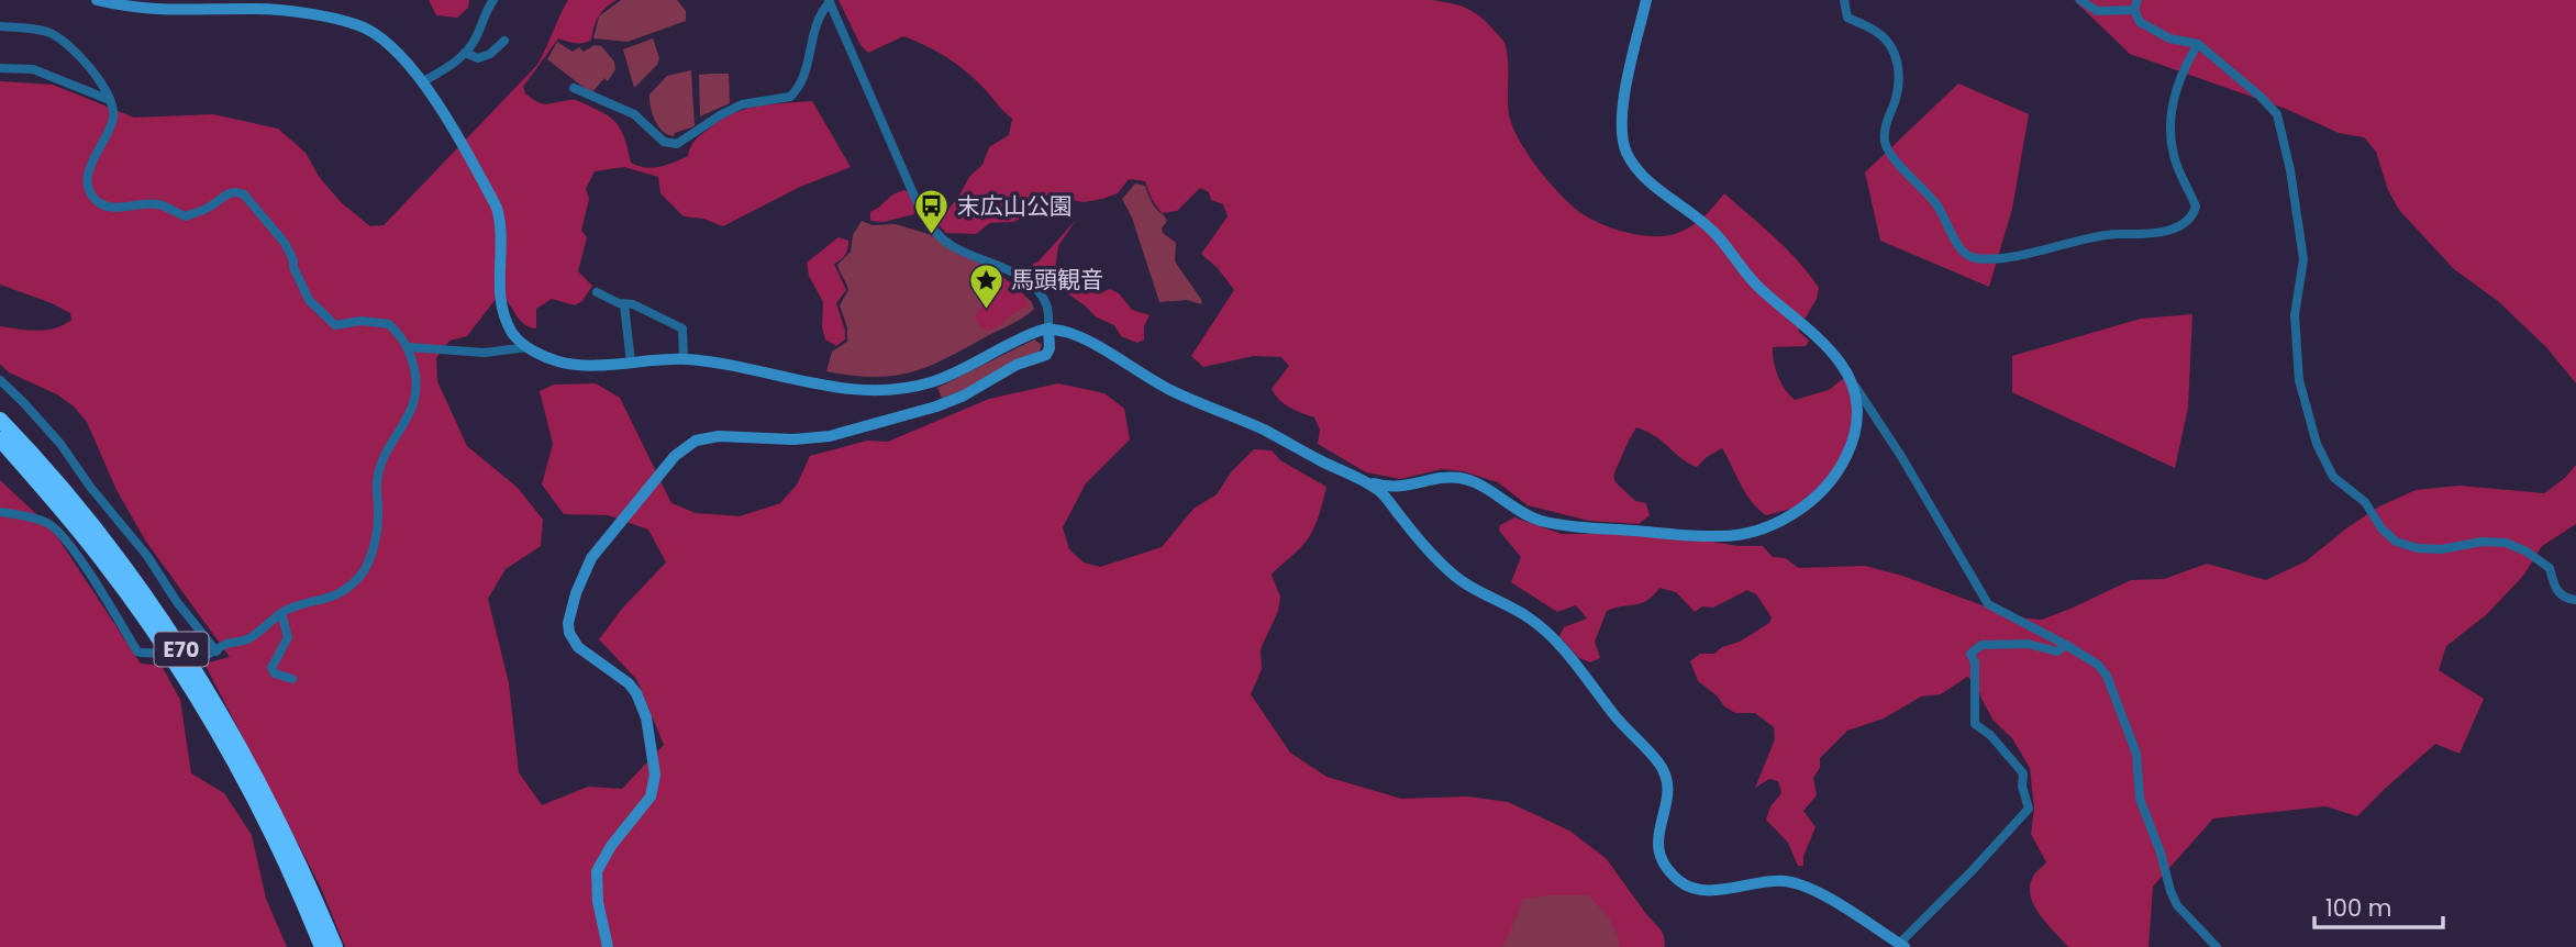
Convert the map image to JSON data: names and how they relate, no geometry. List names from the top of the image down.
{
  "streets": {
    "highway": ["E70"]
  },
  "places": {
    "bus stop": ["末広山公園"],
    "place": ["馬頭観音"]
  },
  "scale_bar": "100 m"
}
